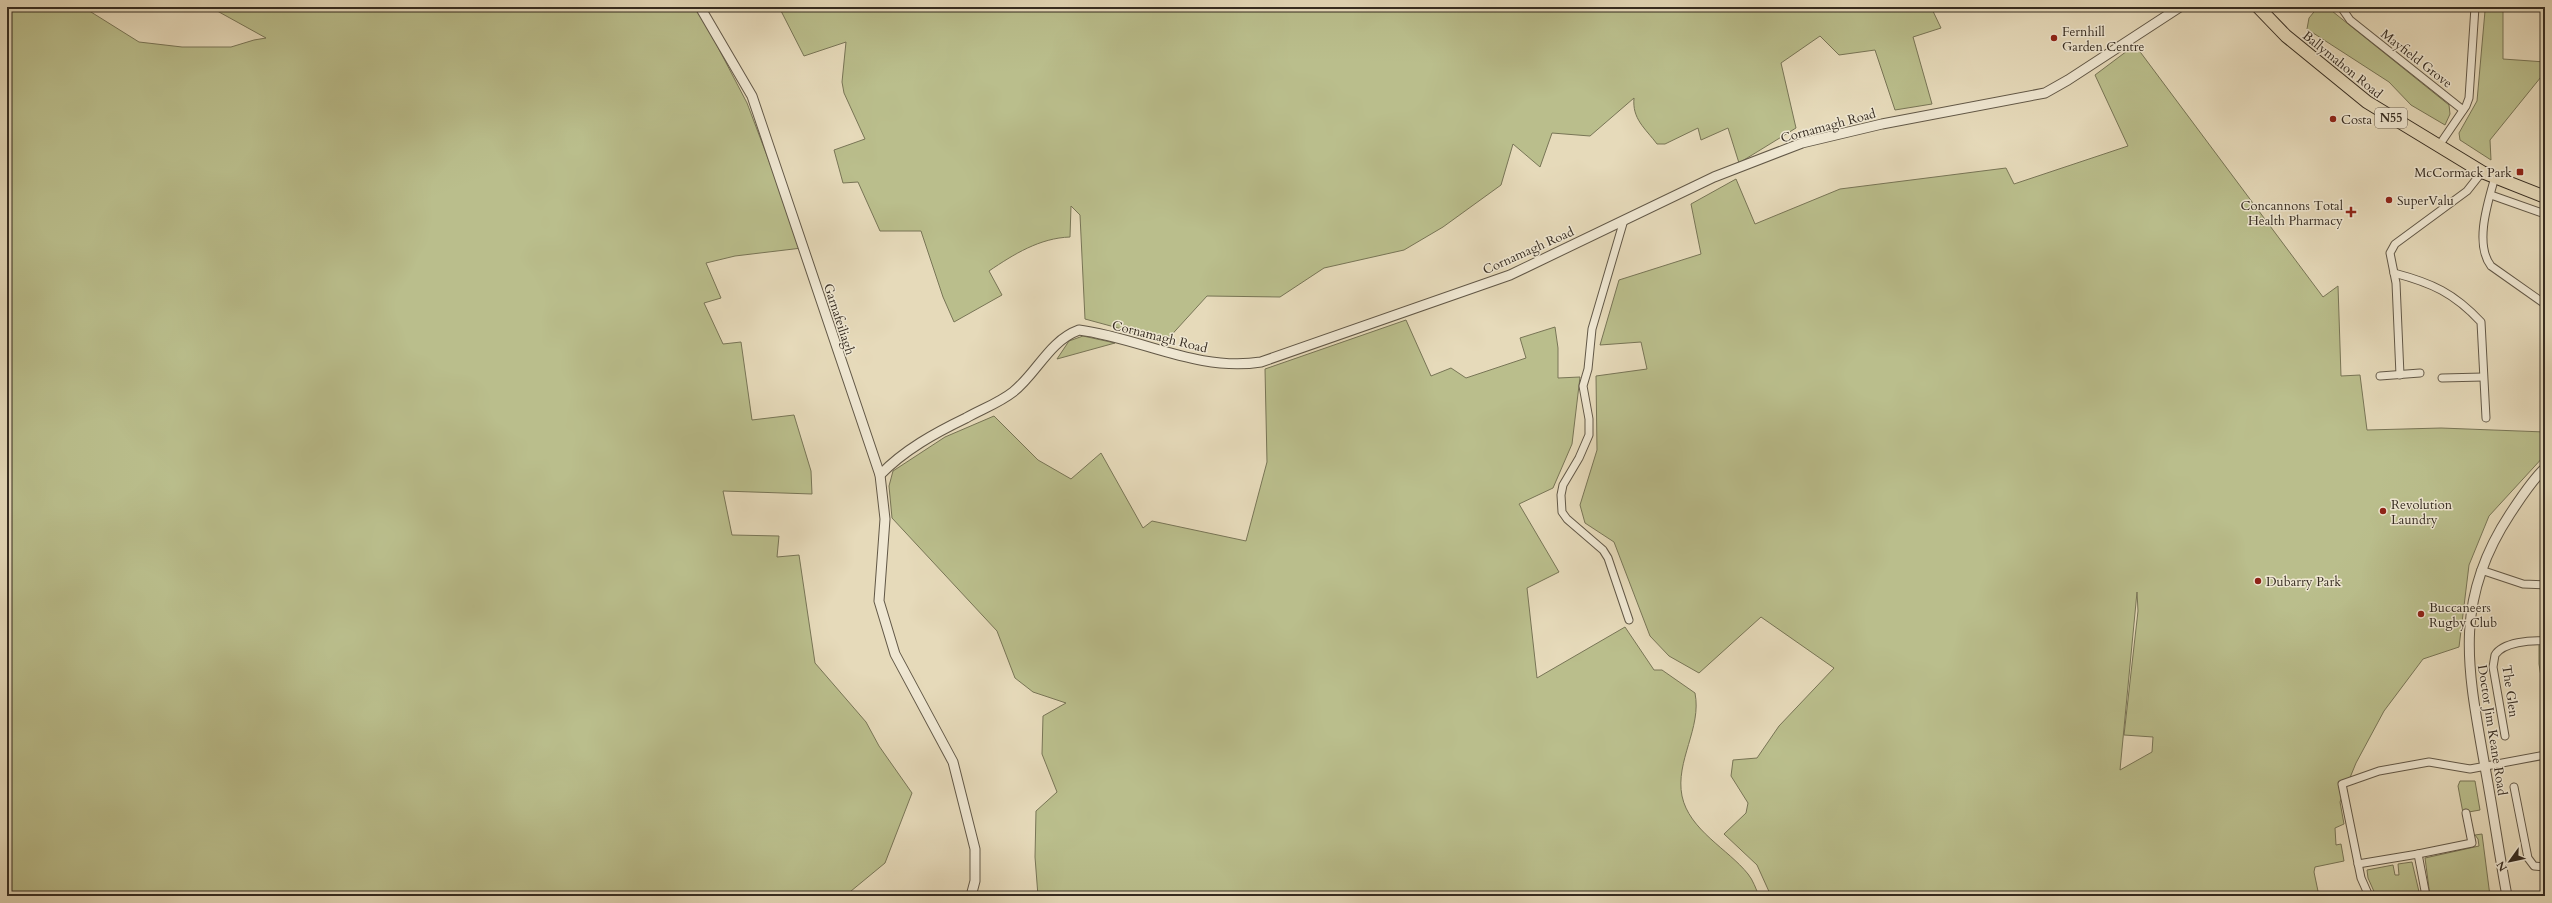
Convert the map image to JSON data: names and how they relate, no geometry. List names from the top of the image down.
{
  "streets": {
    "main road": ["Ballymahon Road", "N55"],
    "street": [
      "Mayfield Grove",
      "Cornamagh Road",
      "Garnafeiliagh",
      "The Glen",
      "Doctor Jim Keane Road"
    ]
  },
  "crossings": [
    ["Mayfield Grove", "Ballymahon Road"],
    ["Cornamagh Road", "Garnafeiliagh"]
  ],
  "places": {
    "other": [
      "Fernhill Garden Centre",
      "Costa",
      "SuperValu",
      "Revolution Laundry",
      "Dubarry Park",
      "Buccaneers Rugby Club"
    ],
    "transit": ["McCormack Park"],
    "health": ["Concannons Total Health Pharmacy"]
  },
  "north": "bottom left"
}
